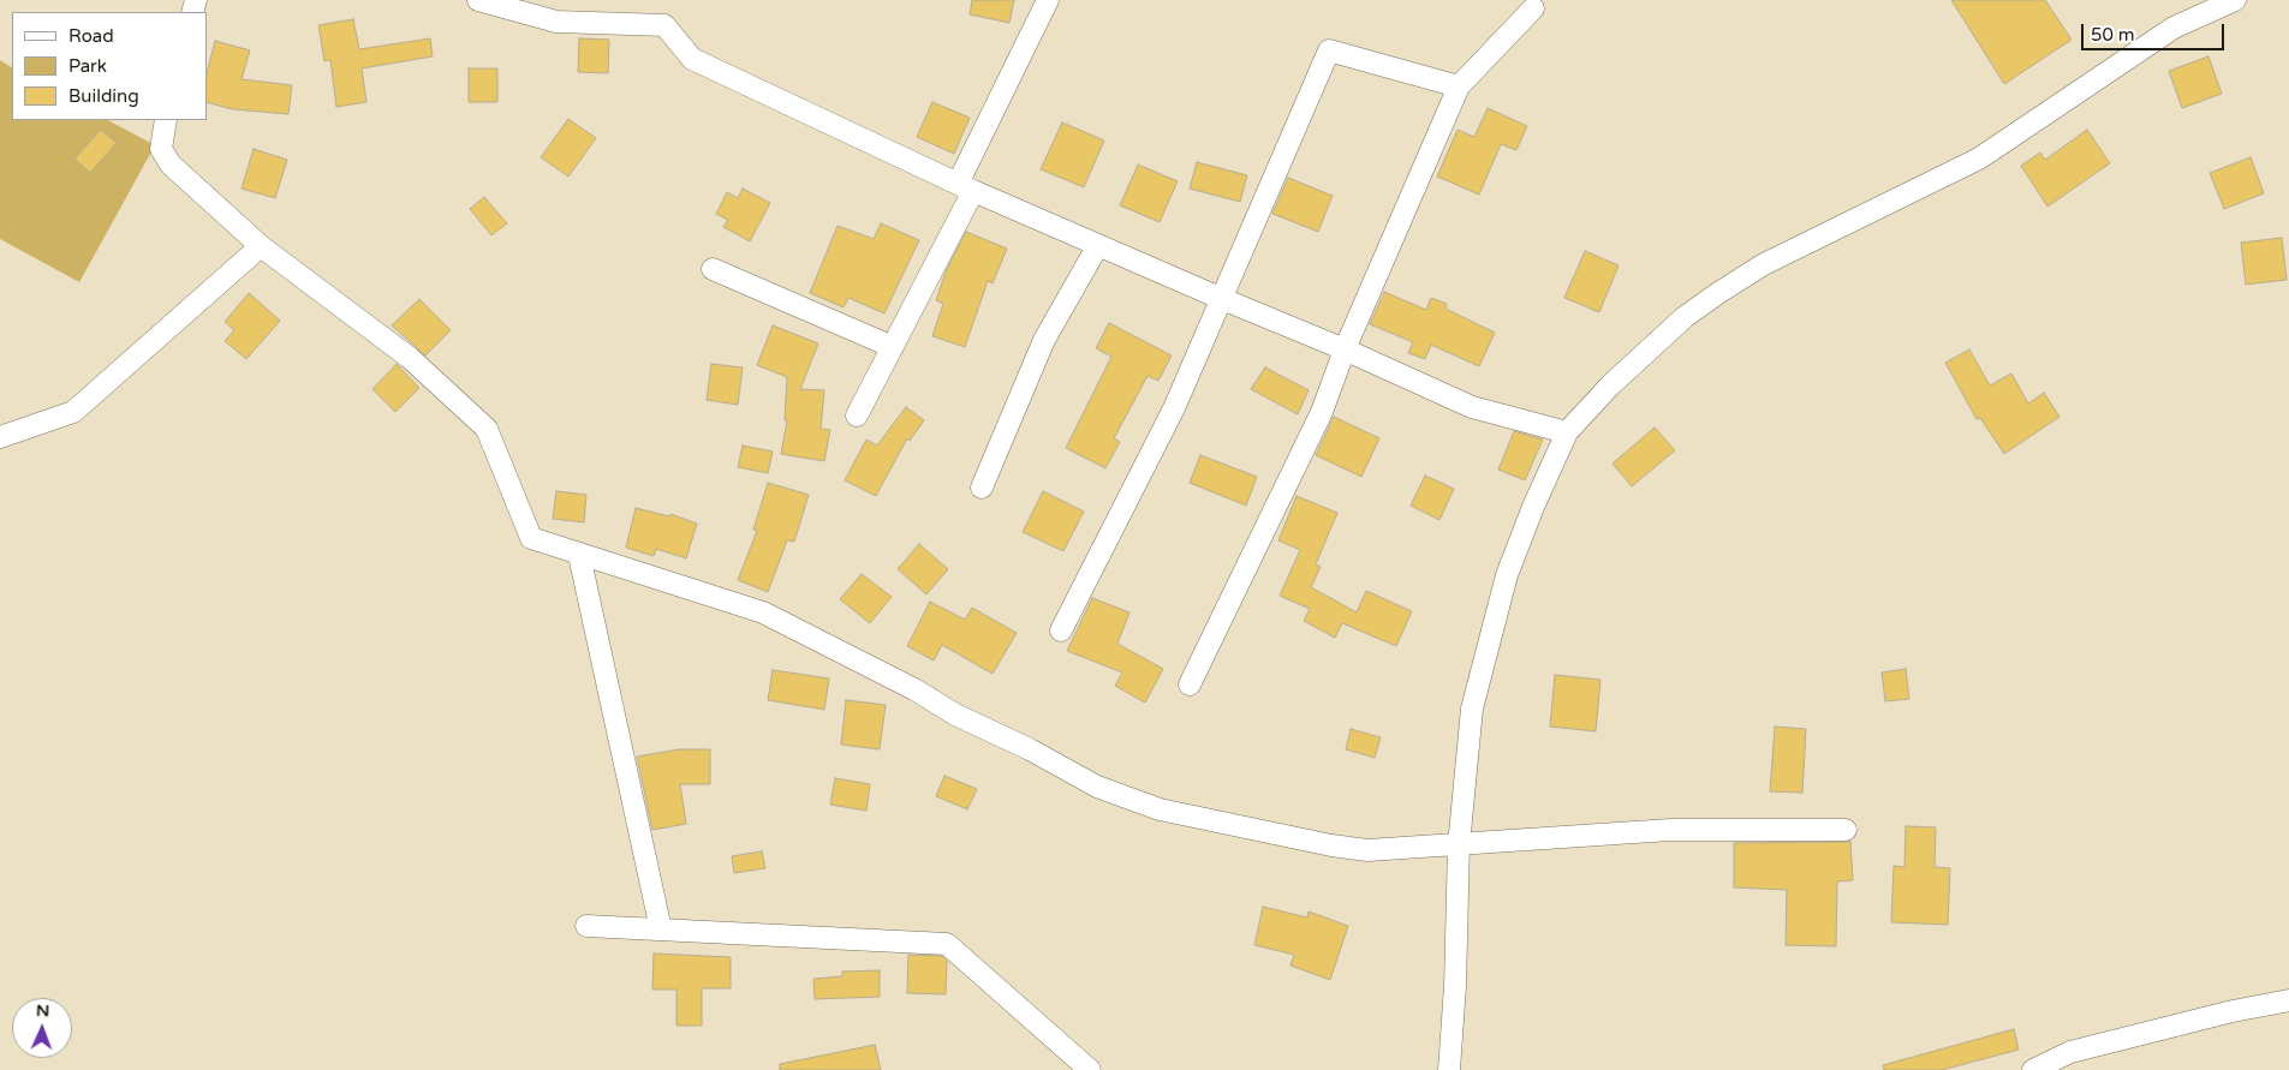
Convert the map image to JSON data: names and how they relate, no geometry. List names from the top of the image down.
{
  "legend": ["Road", "Park", "Building"],
  "scale_bar": "50 m",
  "north": "top"
}
